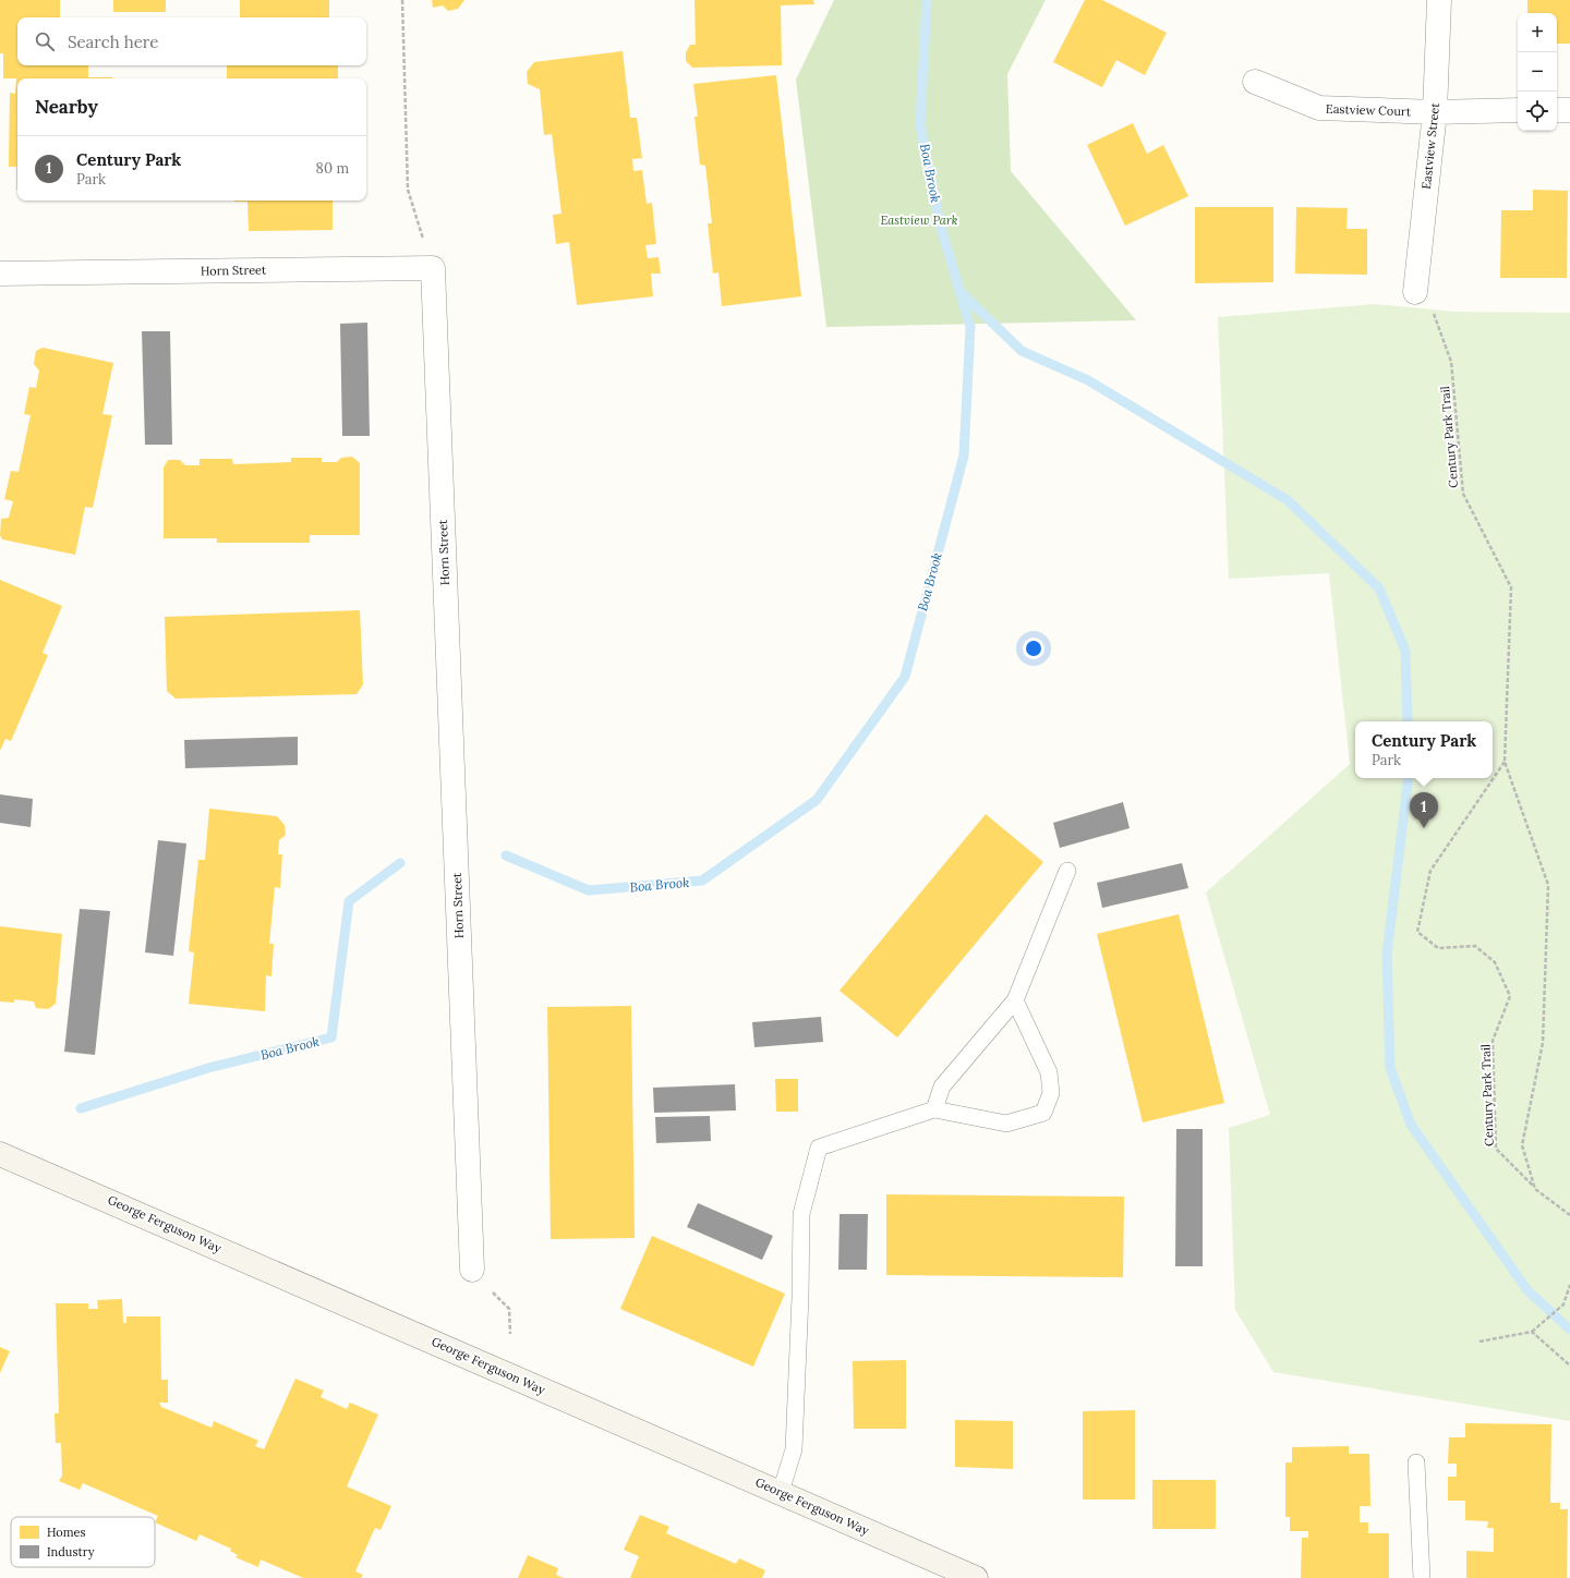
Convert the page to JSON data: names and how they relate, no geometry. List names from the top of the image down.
{
  "streets": {
    "main road": ["George Ferguson Way"],
    "street": ["Eastview Court", "Eastview Street", "Horn Street"],
    "path": ["Century Park Trail"]
  },
  "crossings": [
    ["Eastview Court", "Eastview Street"],
    ["Eastview Street", "Century Park Trail"]
  ],
  "water": ["Boa Brook"],
  "parks": ["Eastview Park"],
  "legend": ["Homes", "Industry"],
  "page": {
    "map_buttons": ["+", "−"],
    "search": "Search here",
    "heading": "Nearby",
    "list": [
      {
        "mark": "1",
        "name": "Century Park",
        "note": "Park",
        "value": "80 m"
      }
    ],
    "popup": ["Century Park", "Park"],
    "pins": "1"
  }
}
